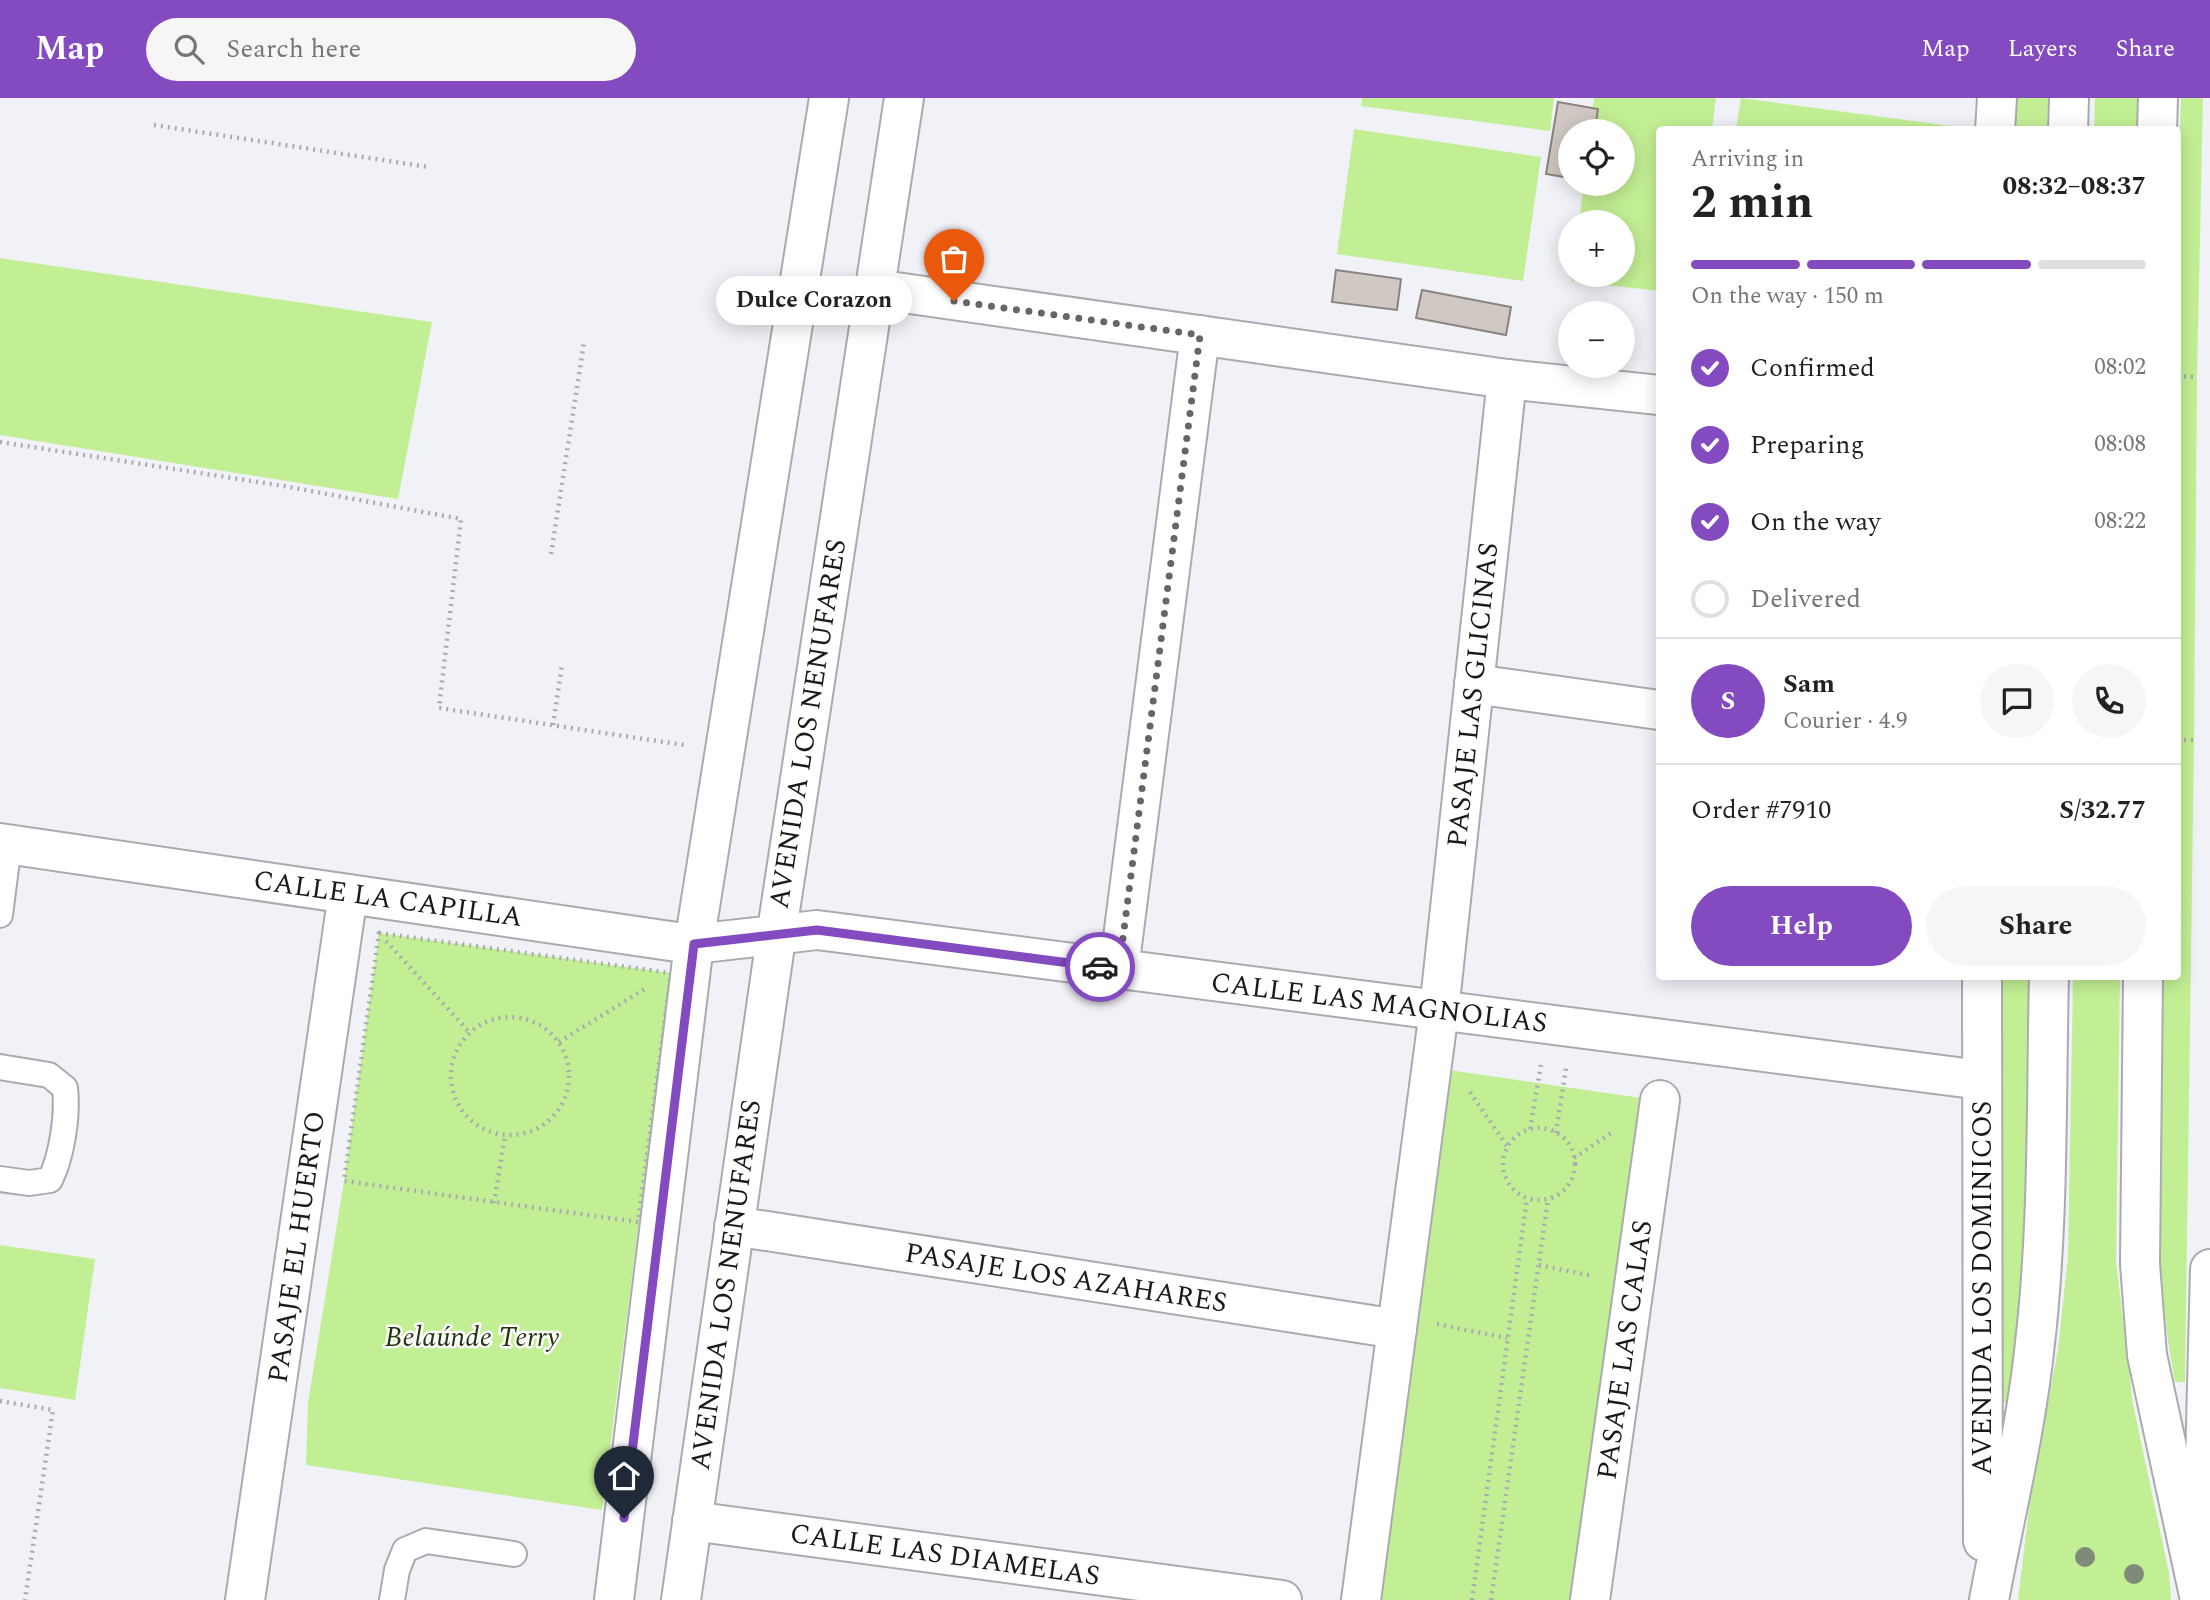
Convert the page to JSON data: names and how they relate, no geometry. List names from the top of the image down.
{
  "streets": {
    "street": [
      "PASAJE LAS GLICINAS",
      "AVENIDA LOS NENUFARES",
      "CALLE LA CAPILLA",
      "CALLE LAS MAGNOLIAS",
      "PASAJE EL HUERTO",
      "PASAJE LOS AZAHARES",
      "AVENIDA LOS DOMINICOS",
      "PASAJE LAS CALAS",
      "CALLE LAS DIAMELAS"
    ]
  },
  "crossings": [
    ["PASAJE LAS GLICINAS", "CALLE LAS MAGNOLIAS"],
    ["PASAJE LAS GLICINAS", "PASAJE LOS AZAHARES"],
    ["AVENIDA LOS NENUFARES", "CALLE LA CAPILLA"],
    ["AVENIDA LOS NENUFARES", "CALLE LAS MAGNOLIAS"],
    ["AVENIDA LOS NENUFARES", "PASAJE LOS AZAHARES"],
    ["AVENIDA LOS NENUFARES", "CALLE LAS DIAMELAS"],
    ["CALLE LA CAPILLA", "CALLE LAS MAGNOLIAS"],
    ["CALLE LA CAPILLA", "PASAJE EL HUERTO"],
    ["CALLE LAS MAGNOLIAS", "AVENIDA LOS DOMINICOS"]
  ],
  "parks": ["Belaúnde Terry"],
  "places": ["Dulce Corazon"],
  "page": {
    "header": "Map",
    "search": "Search here",
    "nav": ["Map", "Layers", "Share"],
    "map_buttons": ["+", "−"],
    "heading": ["2 min", "Arriving in", "08:32–08:37"],
    "panel": [
      "Sam",
      "Courier · 4.9",
      "Order #7910",
      "S/32.77"
    ],
    "bar": "On the way · 150 m",
    "bubble": "Dulce Corazon",
    "list": [
      ["Confirmed", "08:02"],
      ["Preparing", "08:08"],
      ["On the way", "08:22"],
      "Delivered"
    ],
    "round": "S",
    "buttons": ["Help", "Share"]
  }
}
